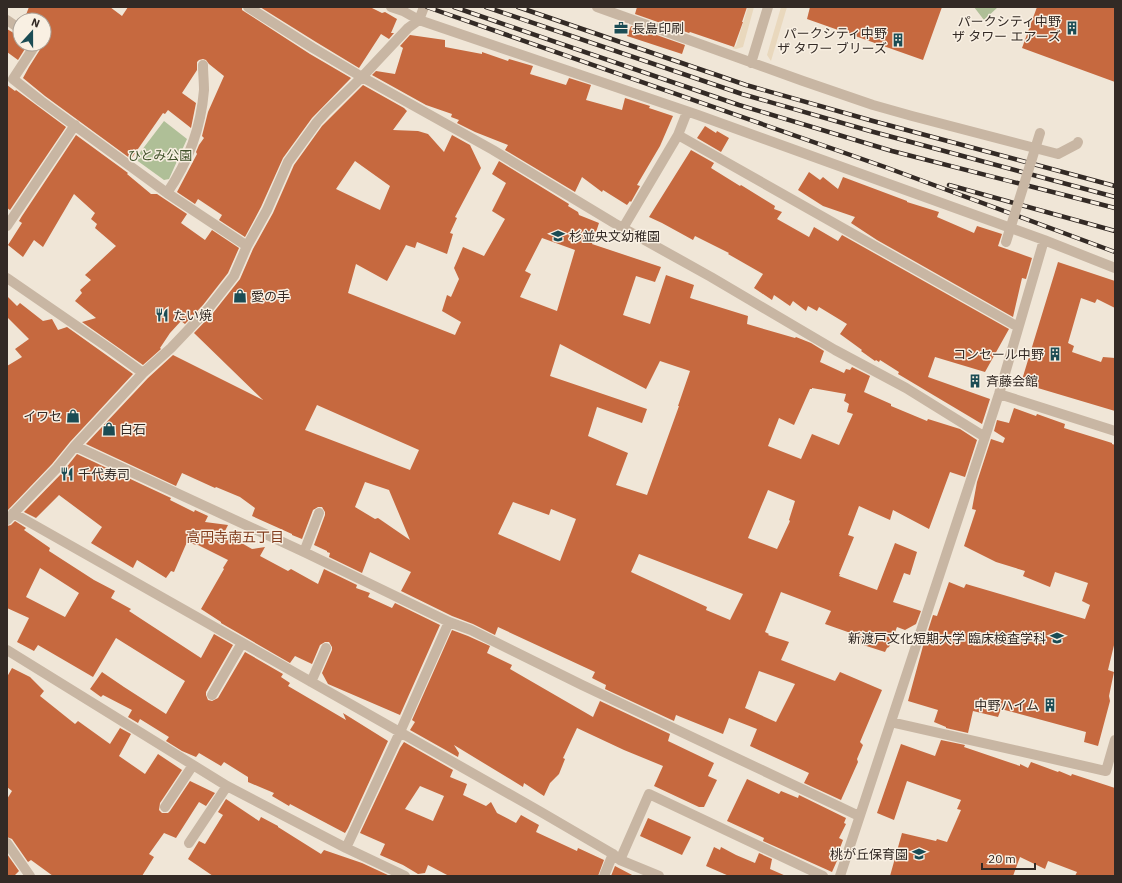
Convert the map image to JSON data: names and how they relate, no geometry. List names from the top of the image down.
{
  "districts": ["高円寺南五丁目"],
  "parks": ["ひとみ公園"],
  "places": {
    "office": ["長島印刷"],
    "building": [
      "パークシティ中野 ザ タワー エアーズ",
      "パークシティ中野 ザ タワー ブリーズ",
      "コンセール中野",
      "斉藤会館",
      "中野ハイム"
    ],
    "school or university": ["杉並央文幼稚園", "新渡戸文化短期大学 臨床検査学科", "桃が丘保育園"],
    "shop": ["愛の手", "イワセ", "白石"],
    "restaurant": ["たい焼", "千代寿司"]
  },
  "scale_bar": "20 m",
  "north": "top"
}
